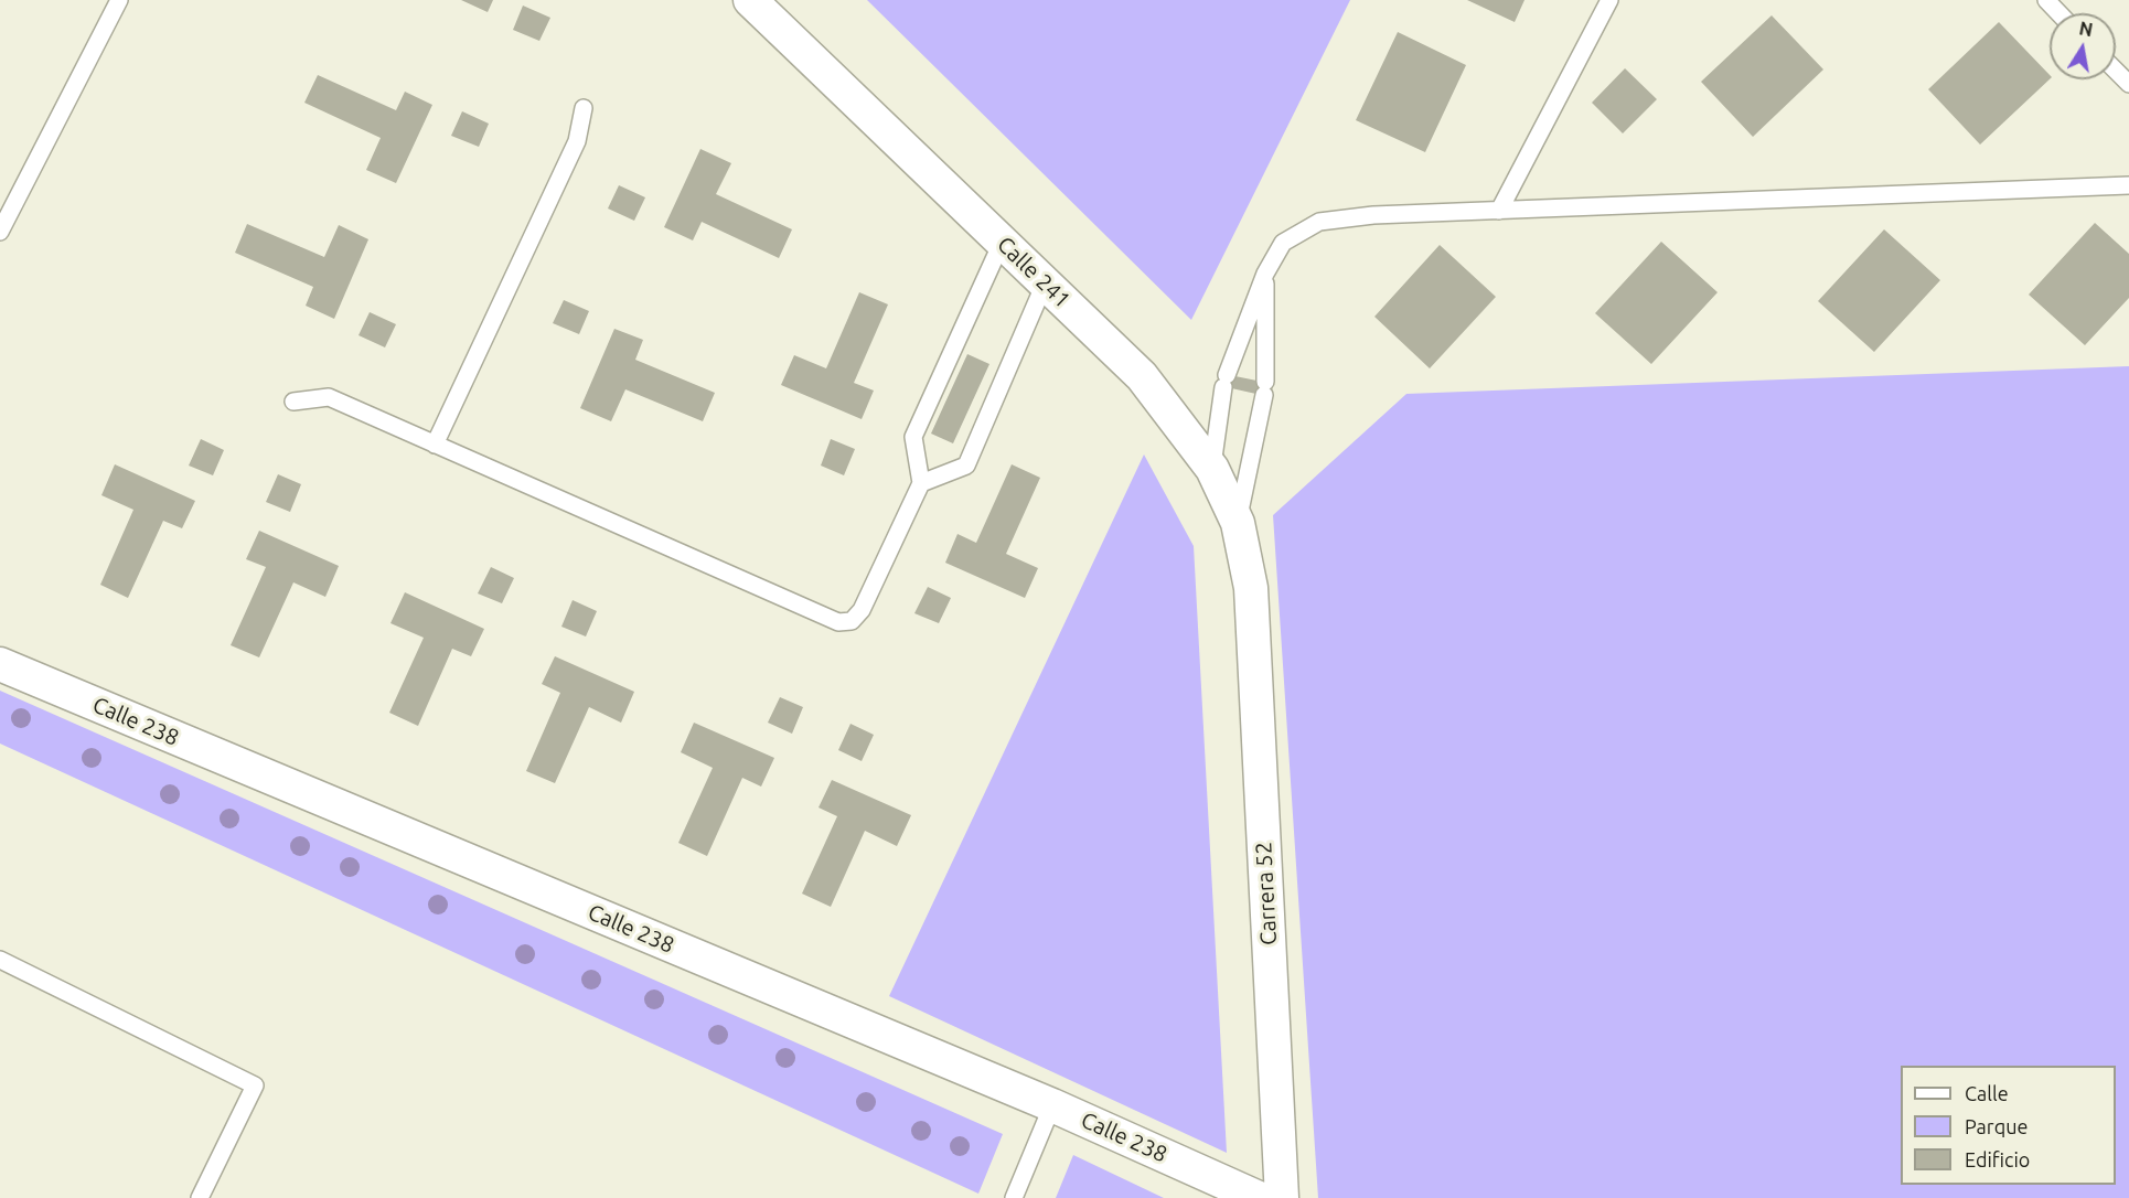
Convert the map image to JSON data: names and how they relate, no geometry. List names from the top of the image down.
{
  "streets": {
    "street": ["Calle 241", "Calle 238", "Carrera 52"]
  },
  "crossings": [
    ["Calle 241", "Carrera 52"]
  ],
  "legend": ["Calle", "Parque", "Edificio"],
  "north": "top"
}
